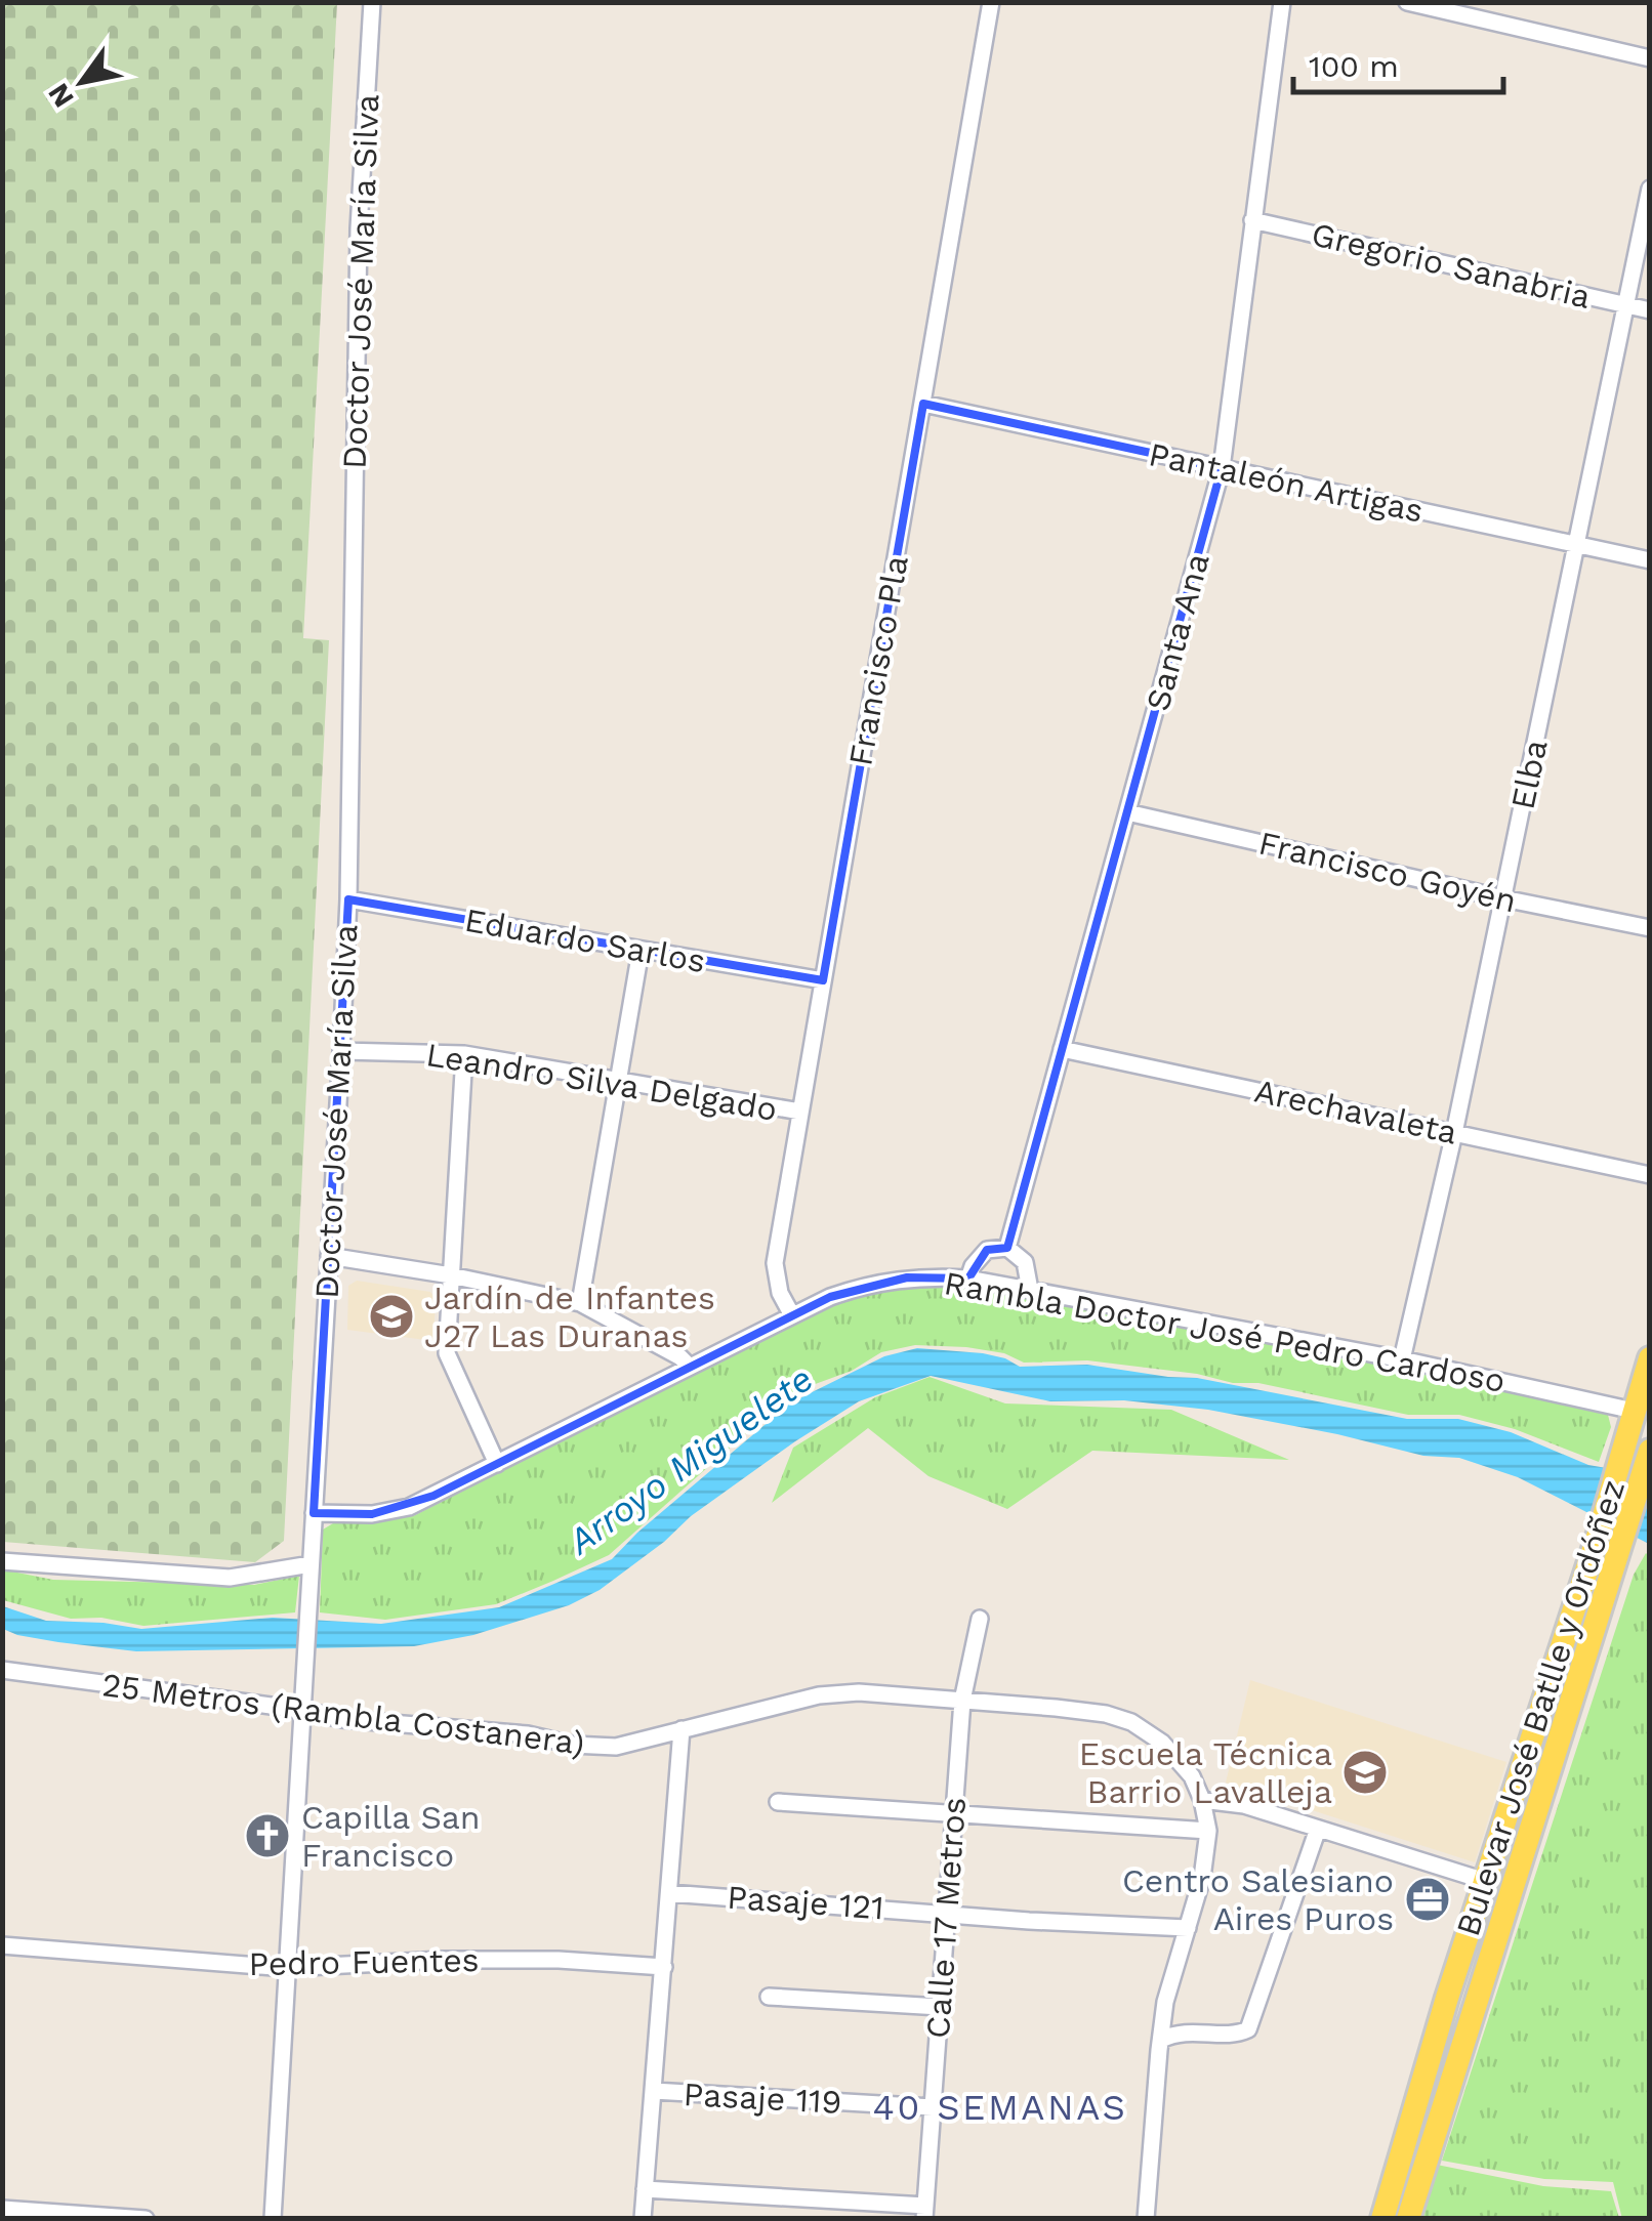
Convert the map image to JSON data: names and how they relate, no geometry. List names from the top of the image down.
{
  "streets": {
    "main road": ["Bulevar José Batlle y Ordóñez"],
    "street": [
      "Gregorio Sanabria",
      "Doctor José María Silva",
      "Pantaleón Artigas",
      "Santa Ana",
      "Francisco Pla",
      "Elba",
      "Francisco Goyén",
      "Eduardo Sarlos",
      "Leandro Silva Delgado",
      "Arechavaleta",
      "Rambla Doctor José Pedro Cardoso",
      "25 Metros (Rambla Costanera)",
      "Pasaje 121",
      "Calle 17 Metros",
      "Pedro Fuentes",
      "Pasaje 119"
    ]
  },
  "crossings": [
    ["Gregorio Sanabria", "Santa Ana"],
    ["Gregorio Sanabria", "Elba"],
    ["Doctor José María Silva", "Eduardo Sarlos"],
    ["Doctor José María Silva", "Leandro Silva Delgado"],
    ["Doctor José María Silva", "Rambla Doctor José Pedro Cardoso"],
    ["Doctor José María Silva", "25 Metros (Rambla Costanera)"],
    ["Doctor José María Silva", "Pedro Fuentes"],
    ["Pantaleón Artigas", "Santa Ana"],
    ["Pantaleón Artigas", "Francisco Pla"],
    ["Pantaleón Artigas", "Elba"],
    ["Santa Ana", "Francisco Goyén"],
    ["Santa Ana", "Arechavaleta"],
    ["Francisco Pla", "Eduardo Sarlos"],
    ["Francisco Pla", "Leandro Silva Delgado"],
    ["Francisco Pla", "Rambla Doctor José Pedro Cardoso"],
    ["Elba", "Francisco Goyén"],
    ["Elba", "Arechavaleta"],
    ["Elba", "Rambla Doctor José Pedro Cardoso"],
    ["Rambla Doctor José Pedro Cardoso", "Bulevar José Batlle y Ordóñez"],
    ["25 Metros (Rambla Costanera)", "Calle 17 Metros"],
    ["Pasaje 121", "Calle 17 Metros"],
    ["Calle 17 Metros", "Pasaje 119"]
  ],
  "districts": ["40 SEMANAS"],
  "water": ["Arroyo Miguelete"],
  "places": {
    "school or university": ["Jardín de Infantes J27 Las Duranas", "Escuela Técnica Barrio Lavalleja"],
    "church": ["Capilla San Francisco"],
    "office": ["Centro Salesiano Aires Puros"]
  },
  "scale_bar": "100 m",
  "north": "bottom left"
}
